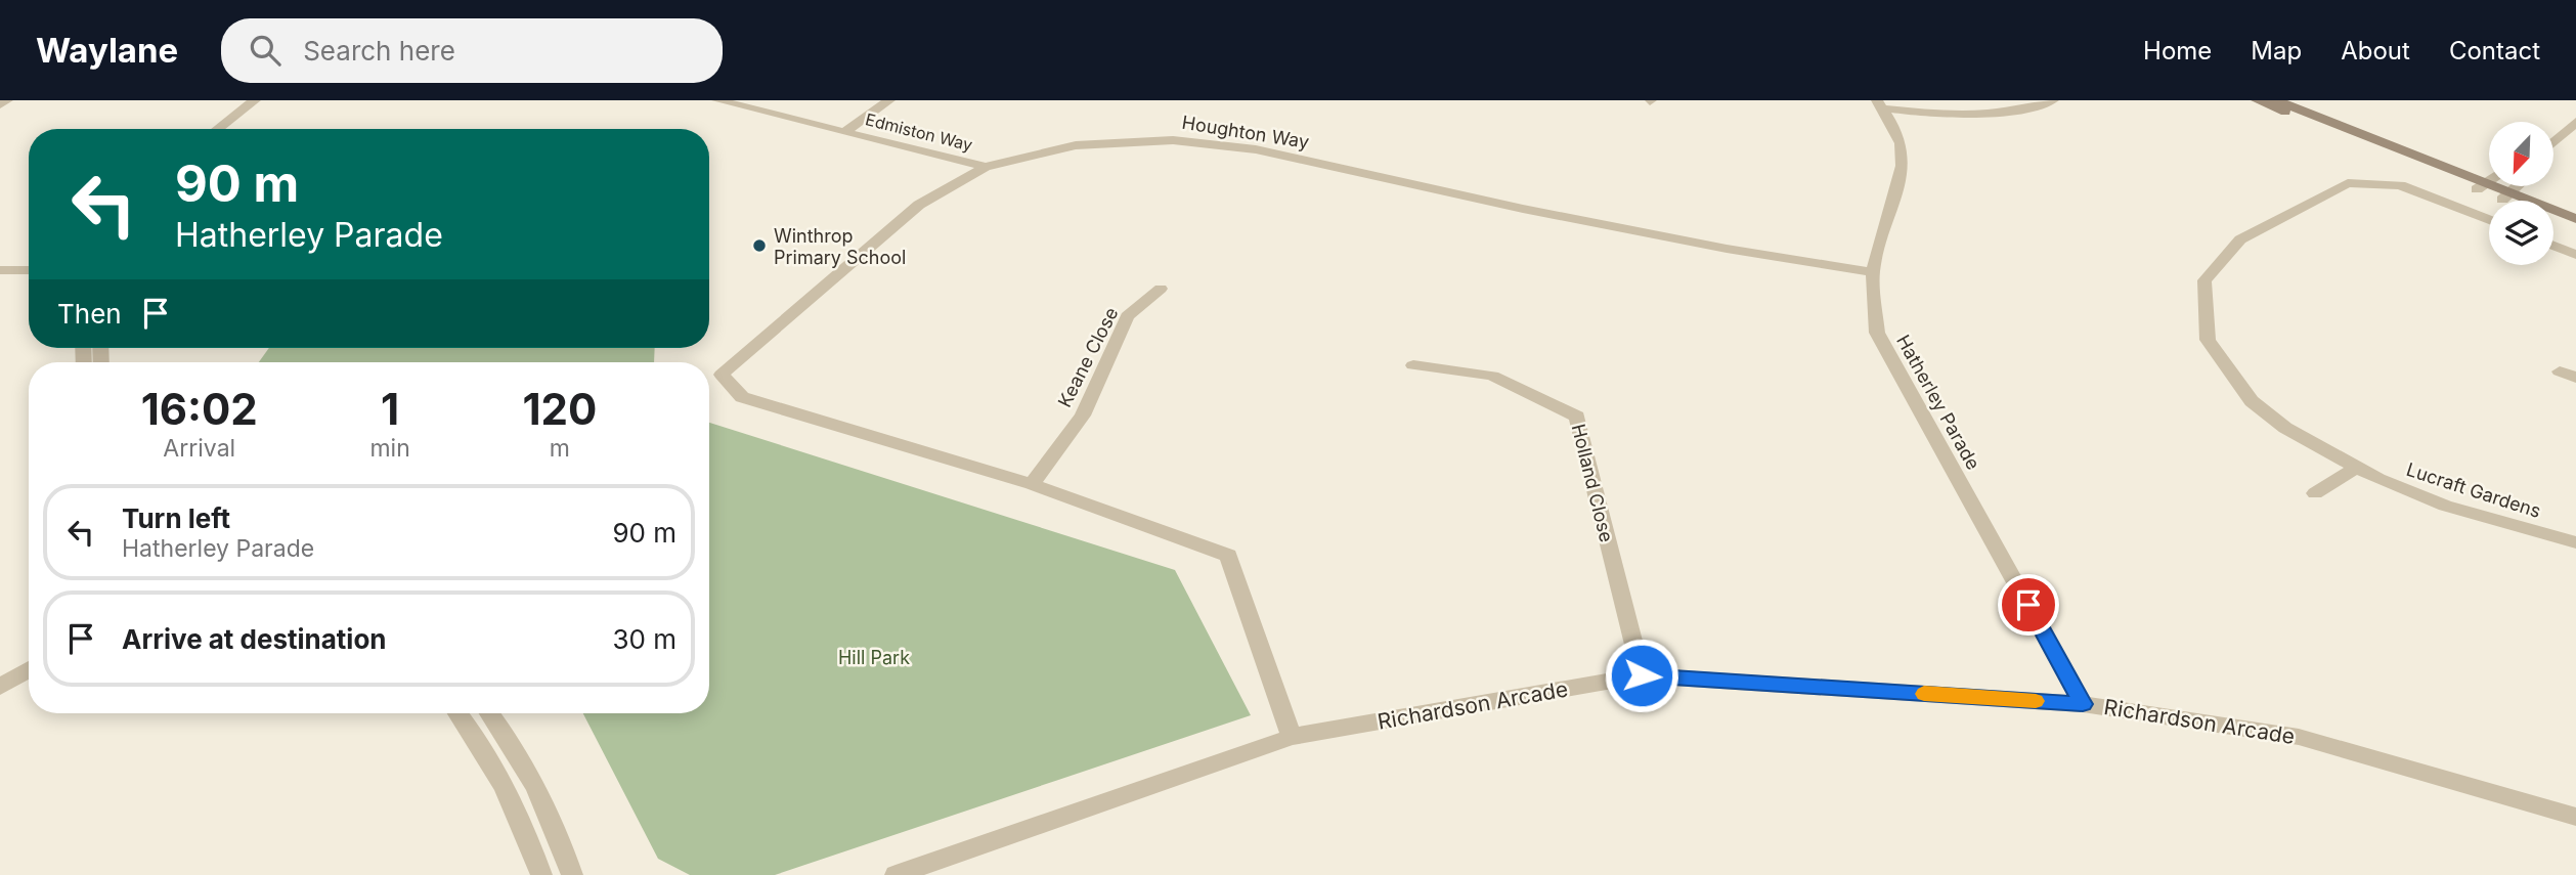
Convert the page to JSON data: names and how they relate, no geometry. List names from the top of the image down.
{
  "streets": {
    "street": [
      "Edmiston Way",
      "Houghton Way",
      "Keane Close",
      "Hatherley Parade",
      "Holland Close",
      "Lucraft Gardens",
      "Richardson Arcade"
    ]
  },
  "crossings": [
    ["Edmiston Way", "Houghton Way"],
    ["Houghton Way", "Keane Close"],
    ["Houghton Way", "Hatherley Parade"],
    ["Houghton Way", "Richardson Arcade"],
    ["Hatherley Parade", "Richardson Arcade"],
    ["Holland Close", "Richardson Arcade"]
  ],
  "parks": ["Hill Park"],
  "places": ["Winthrop Primary School"],
  "north": "bottom left",
  "page": {
    "header": "Waylane",
    "search": "Search here",
    "nav": [
      "Home",
      "Map",
      "About",
      "Contact"
    ],
    "turn": ["90 m", "Hatherley Parade"],
    "then": "Then",
    "eta": [
      "16:02",
      "Arrival",
      "1",
      "min",
      "120",
      "m"
    ],
    "list": [
      {
        "name": "Turn left",
        "note": "Hatherley Parade",
        "value": "90 m"
      },
      {
        "name": "Arrive at destination",
        "value": "30 m"
      }
    ]
  }
}
